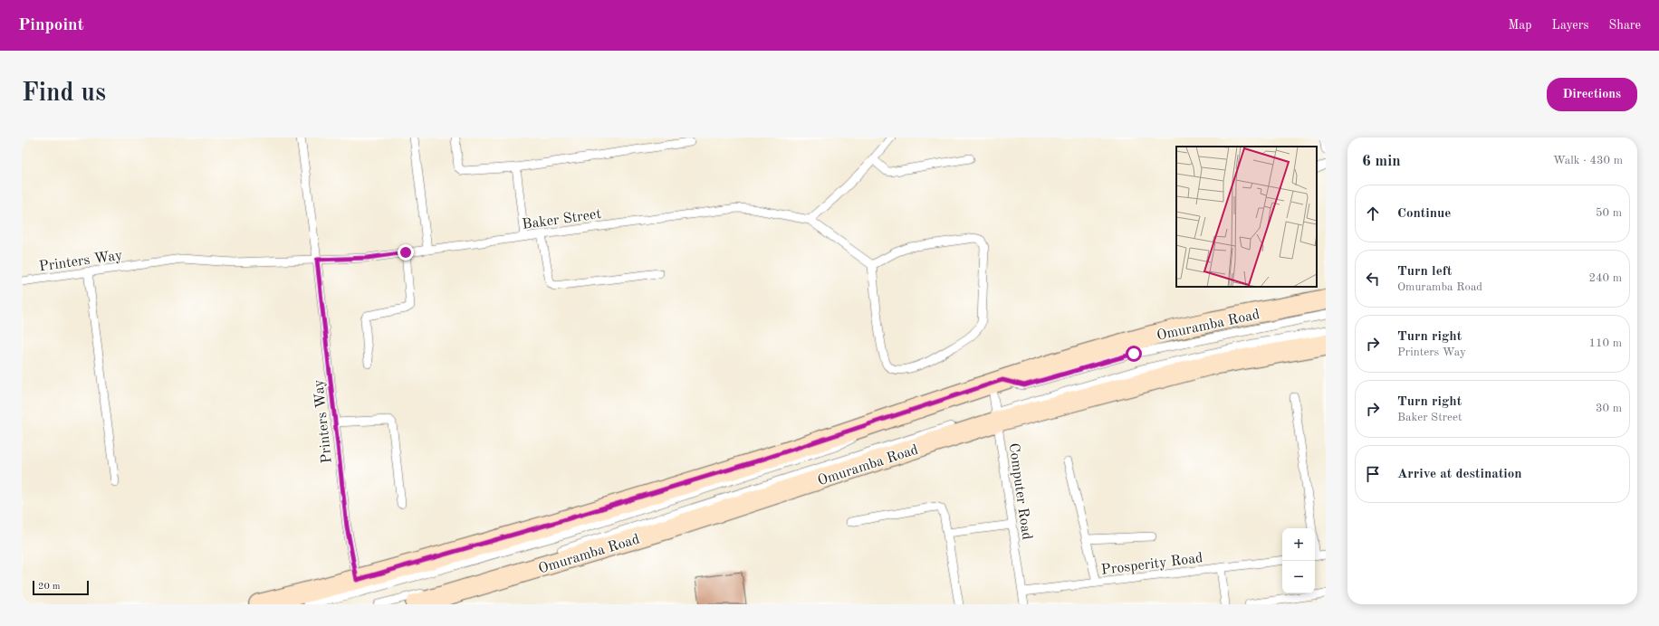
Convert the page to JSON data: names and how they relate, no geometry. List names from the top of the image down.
{
  "streets": {
    "main road": ["Omuramba Road"],
    "lane": [
      "Baker Street",
      "Printers Way",
      "Computer Road",
      "Prosperity Road"
    ]
  },
  "crossings": [
    ["Baker Street", "Printers Way"],
    ["Printers Way", "Omuramba Road"],
    ["Omuramba Road", "Computer Road"],
    ["Computer Road", "Prosperity Road"]
  ],
  "scale_bar": "20 m",
  "page": {
    "header": "Pinpoint",
    "nav": ["Map", "Layers", "Share"],
    "buttons": "Directions",
    "title": "Find us",
    "heading": ["6 min", "Walk · 430 m"],
    "list": [
      ["Continue", "50 m"],
      ["Turn left", "Omuramba Road", "240 m"],
      ["Turn right", "Printers Way", "110 m"],
      ["Turn right", "Baker Street", "30 m"],
      "Arrive at destination"
    ],
    "map_buttons": ["+", "−"],
    "scale": "20 m"
  }
}
